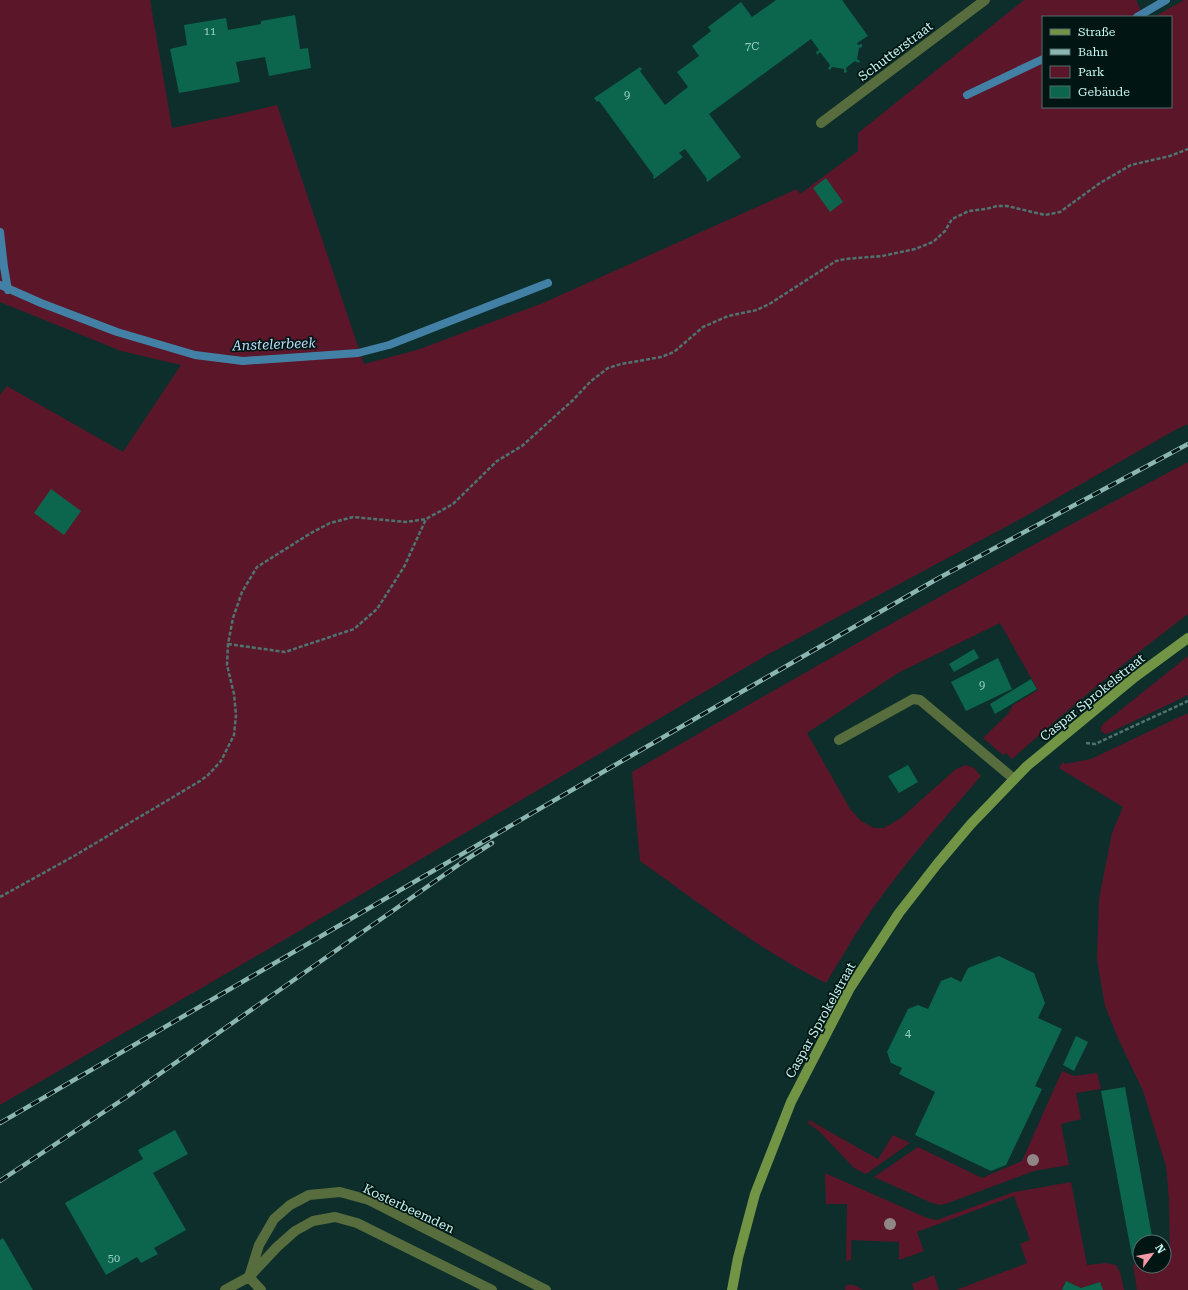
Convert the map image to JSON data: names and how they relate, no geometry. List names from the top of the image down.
{
  "streets": {
    "main road": ["Caspar Sprokelstraat"],
    "street": ["Schutterstraat", "Kosterbeemden"]
  },
  "water": ["Anstelerbeek"],
  "house_numbers": [
    "11",
    "7C",
    "9",
    "9",
    "4",
    "50"
  ],
  "legend": [
    "Straße",
    "Bahn",
    "Park",
    "Gebäude"
  ],
  "north": "top right"
}
